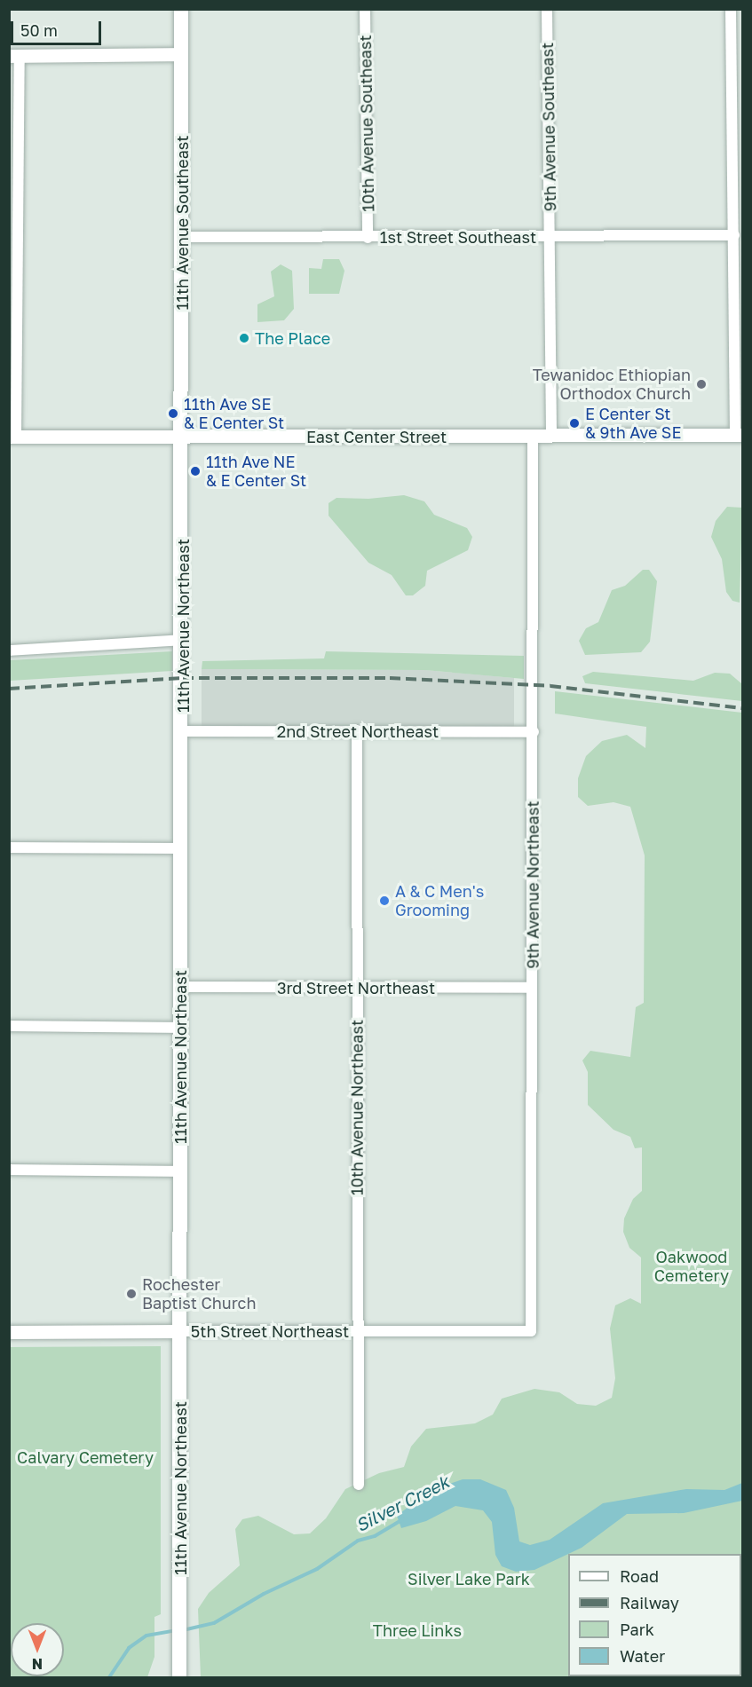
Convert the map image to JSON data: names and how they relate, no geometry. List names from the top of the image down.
{
  "streets": {
    "main road": ["11th Avenue Southeast", "11th Avenue Northeast"],
    "street": [
      "10th Avenue Southeast",
      "9th Avenue Southeast",
      "1st Street Southeast",
      "East Center Street",
      "2nd Street Northeast",
      "9th Avenue Northeast",
      "3rd Street Northeast",
      "10th Avenue Northeast",
      "5th Street Northeast"
    ]
  },
  "crossings": [
    ["10th Avenue Southeast", "1st Street Southeast"],
    ["9th Avenue Southeast", "1st Street Southeast"],
    ["9th Avenue Southeast", "East Center Street"],
    ["11th Avenue Southeast", "1st Street Southeast"],
    ["11th Avenue Southeast", "East Center Street"],
    ["11th Avenue Southeast", "11th Avenue Northeast"],
    ["East Center Street", "11th Avenue Northeast"],
    ["East Center Street", "9th Avenue Northeast"],
    ["11th Avenue Northeast", "2nd Street Northeast"],
    ["11th Avenue Northeast", "3rd Street Northeast"],
    ["11th Avenue Northeast", "5th Street Northeast"],
    ["2nd Street Northeast", "9th Avenue Northeast"],
    ["2nd Street Northeast", "10th Avenue Northeast"],
    ["9th Avenue Northeast", "3rd Street Northeast"],
    ["9th Avenue Northeast", "5th Street Northeast"],
    ["3rd Street Northeast", "10th Avenue Northeast"],
    ["10th Avenue Northeast", "5th Street Northeast"]
  ],
  "water": ["Silver Creek"],
  "parks": [
    "Oakwood Cemetery",
    "Calvary Cemetery",
    "Silver Lake Park",
    "Three Links"
  ],
  "places": [
    "The Place",
    "Tewanidoc Ethiopian Orthodox Church",
    "11th Ave SE & E Center St",
    "E Center St & 9th Ave SE",
    "11th Ave NE & E Center St",
    "A & C Men's Grooming",
    "Rochester Baptist Church"
  ],
  "legend": [
    "Road",
    "Railway",
    "Park",
    "Water"
  ],
  "scale_bar": "50 m",
  "north": "bottom"
}
